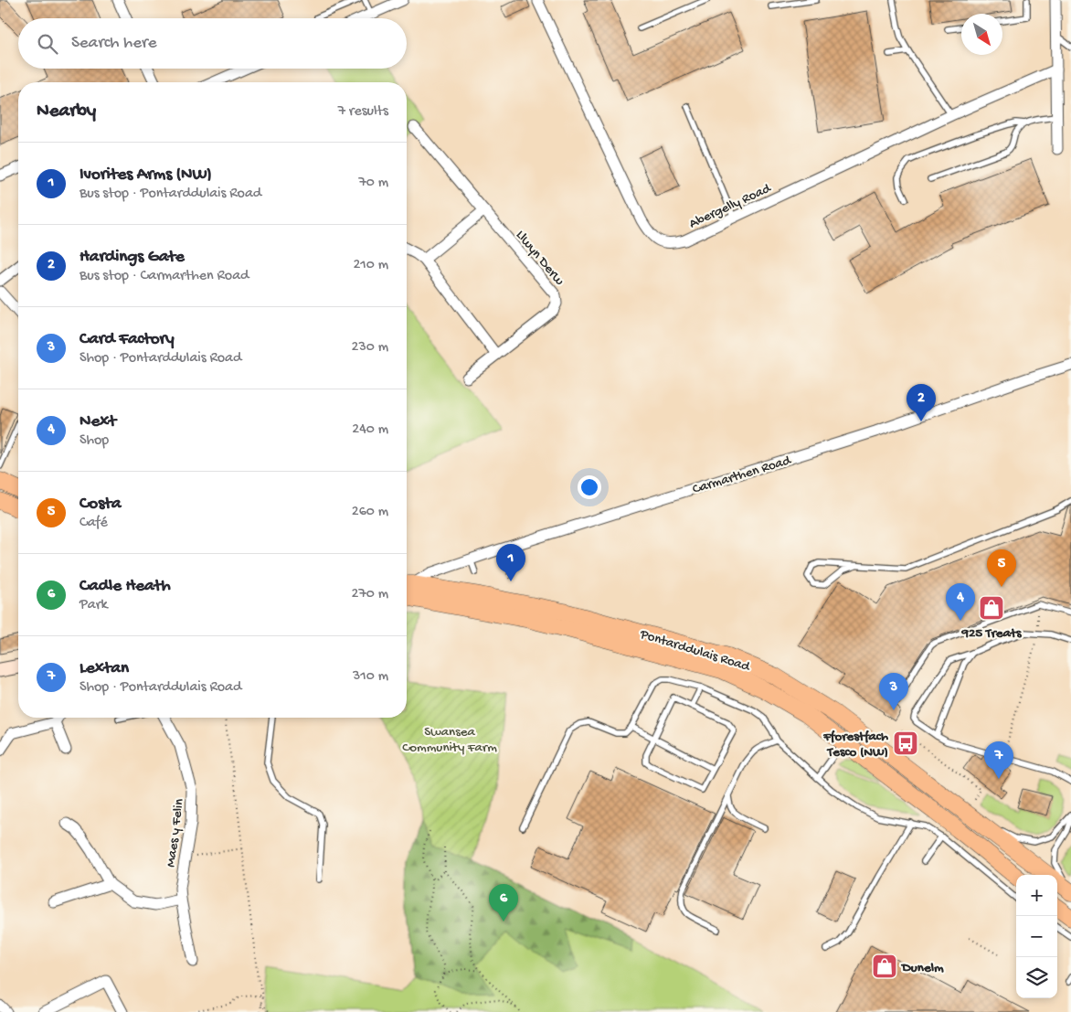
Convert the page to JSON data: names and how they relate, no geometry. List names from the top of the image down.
{
  "streets": {
    "main road": ["Pontarddulais Road"],
    "street": [
      "Abergelly Road",
      "Llwyn Derw",
      "Carmarthen Road",
      "Maes y Felin"
    ]
  },
  "parks": ["Swansea Community Farm"],
  "places": {
    "shop": ["925 Treats", "Dunelm"],
    "bus stop": ["Fforestfach Tesco (NW)"]
  },
  "north": "bottom right",
  "page": {
    "search": "Search here",
    "heading": ["Nearby", "7 results"],
    "list": [
      {
        "mark": "1",
        "name": "Ivorites Arms (NW)",
        "note": "Bus stop · Pontarddulais Road",
        "value": "70 m"
      },
      {
        "mark": "2",
        "name": "Hardings Gate",
        "note": "Bus stop · Carmarthen Road",
        "value": "210 m"
      },
      {
        "mark": "3",
        "name": "Card Factory",
        "note": "Shop · Pontarddulais Road",
        "value": "230 m"
      },
      {
        "mark": "4",
        "name": "Next",
        "note": "Shop",
        "value": "240 m"
      },
      {
        "mark": "5",
        "name": "Costa",
        "note": "Café",
        "value": "260 m"
      },
      {
        "mark": "6",
        "name": "Cadle Heath",
        "note": "Park",
        "value": "270 m"
      },
      {
        "mark": "7",
        "name": "Lextan",
        "note": "Shop · Pontarddulais Road",
        "value": "310 m"
      }
    ],
    "pins": [
      "2",
      "1",
      "5",
      "4",
      "3",
      "7",
      "6"
    ],
    "map_buttons": ["+", "−"]
  }
}
